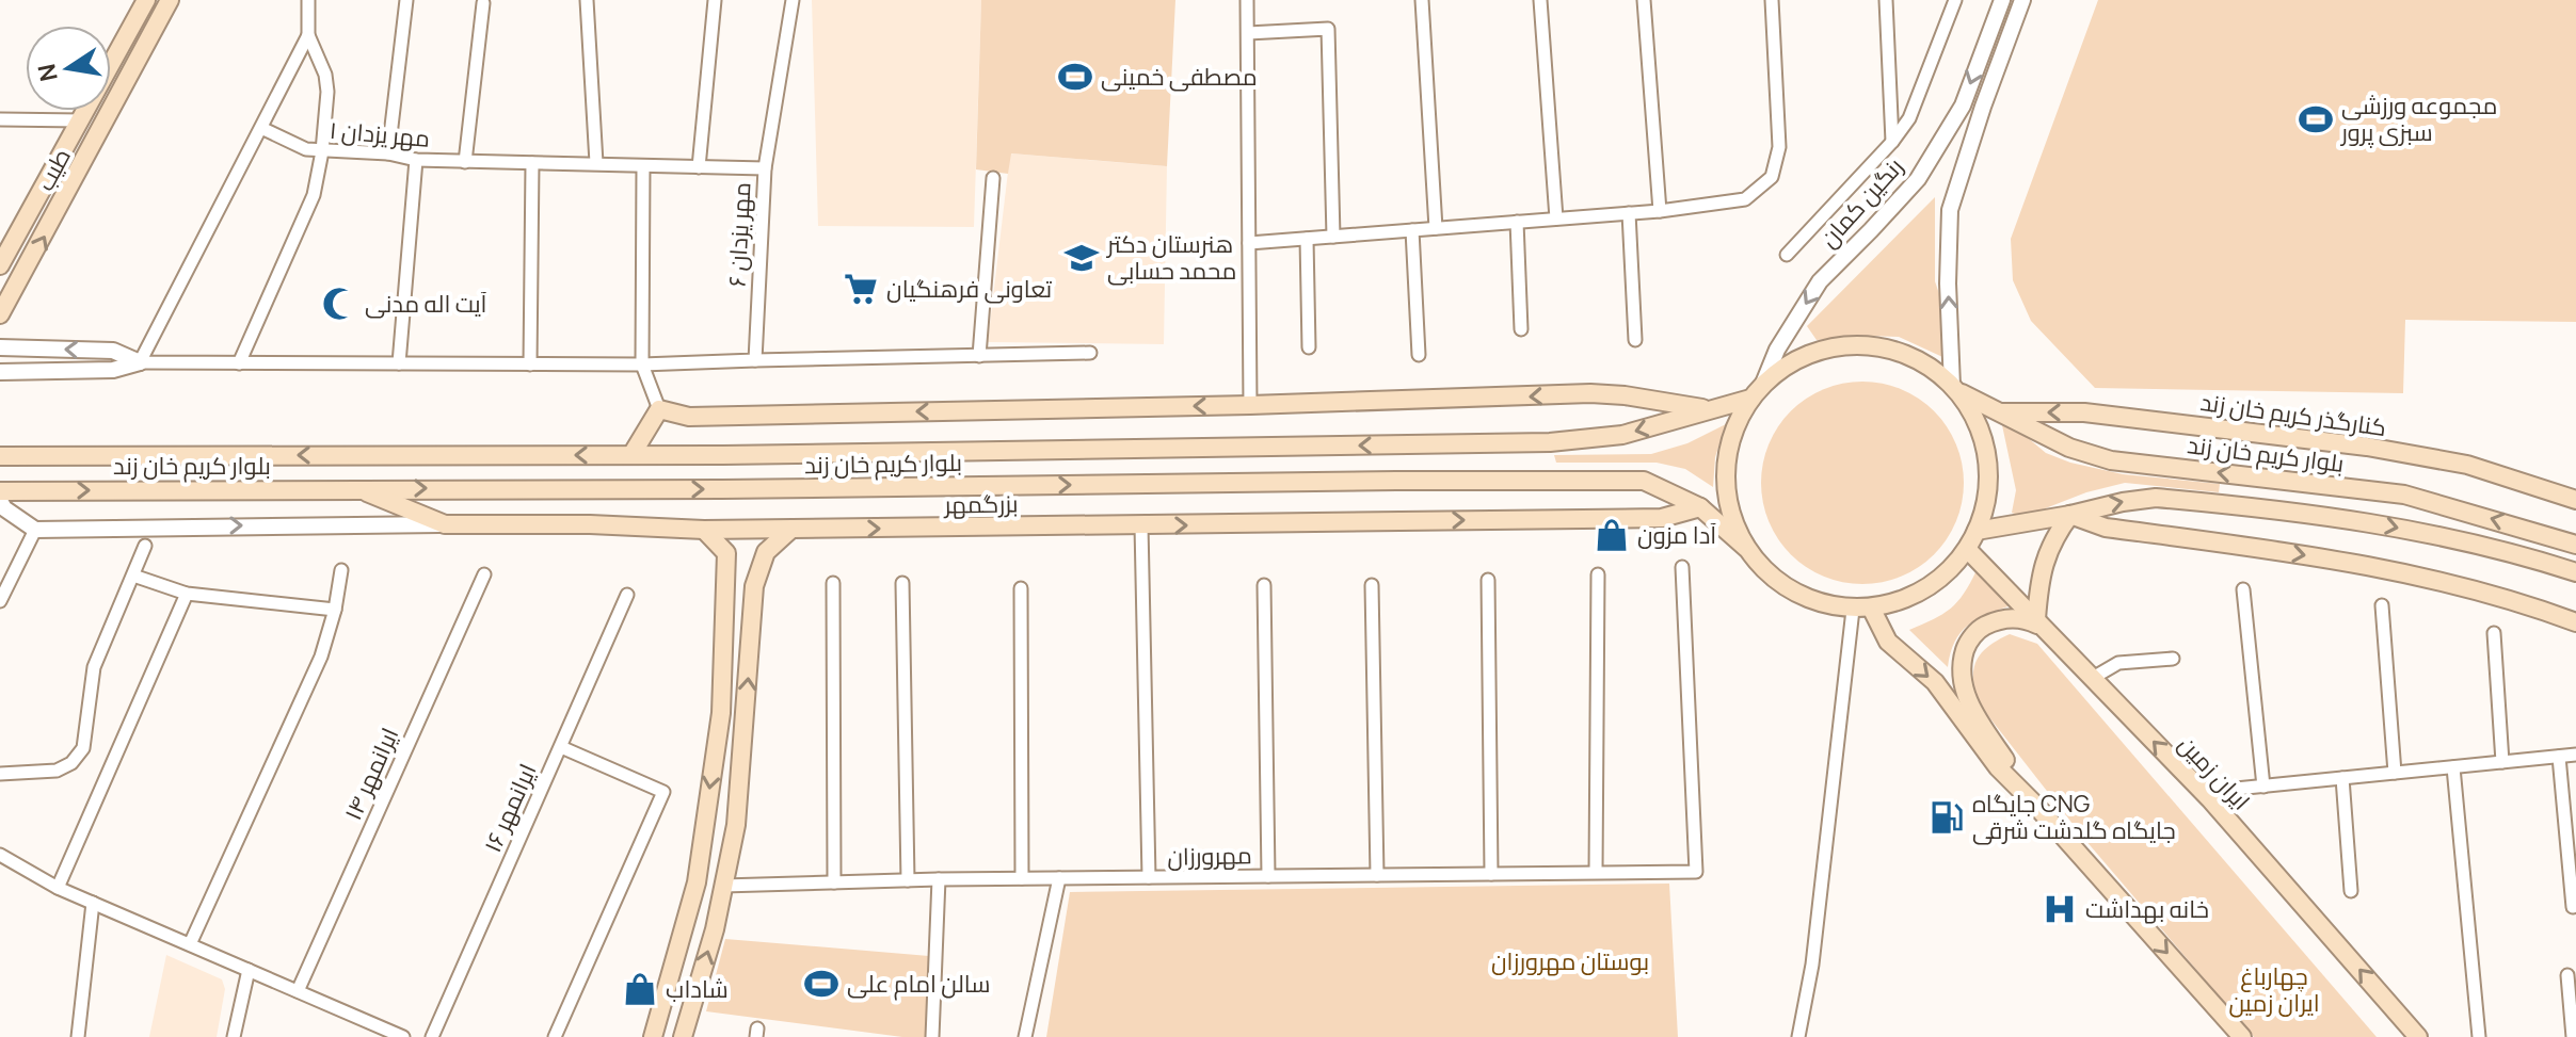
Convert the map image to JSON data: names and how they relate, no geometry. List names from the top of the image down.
{
  "streets": {
    "main road": [
      "طیب",
      "کنارگذر کریم خان زند",
      "بلوار کریم خان زند",
      "بزرگمهر",
      "ایران زمین"
    ],
    "street": [
      "مهر یزدان ۱",
      "رنگین کمان",
      "مهر یزدان ۶",
      "ایرانمهر ۱۴",
      "ایرانمهر ۱۶",
      "مهرورزان"
    ]
  },
  "crossings": [
    ["مهر یزدان ۱", "مهر یزدان ۶"],
    ["رنگین کمان", "بلوار کریم خان زند"],
    ["رنگین کمان", "ایران زمین"],
    ["کنارگذر کریم خان زند", "بلوار کریم خان زند"],
    ["بلوار کریم خان زند", "بزرگمهر"],
    ["بلوار کریم خان زند", "ایران زمین"]
  ],
  "parks": ["بوستان مهرورزان", "چهارباغ ایران زمین"],
  "places": {
    "sports": ["مصطفی خمینی", "مجموعه ورزشی سبزی پرور", "سالن امام علی"],
    "school or university": ["هنرستان دکتر محمد حسابی"],
    "supermarket": ["تعاونی فرهنگیان"],
    "mosque": ["آیت اله مدنی"],
    "shop": ["آدا مزون", "شاداب"],
    "fuel station": ["جایگاه CNG جایگاه گلدشت شرقی"],
    "hospital": ["خانه بهداشت"]
  },
  "north": "left"
}
